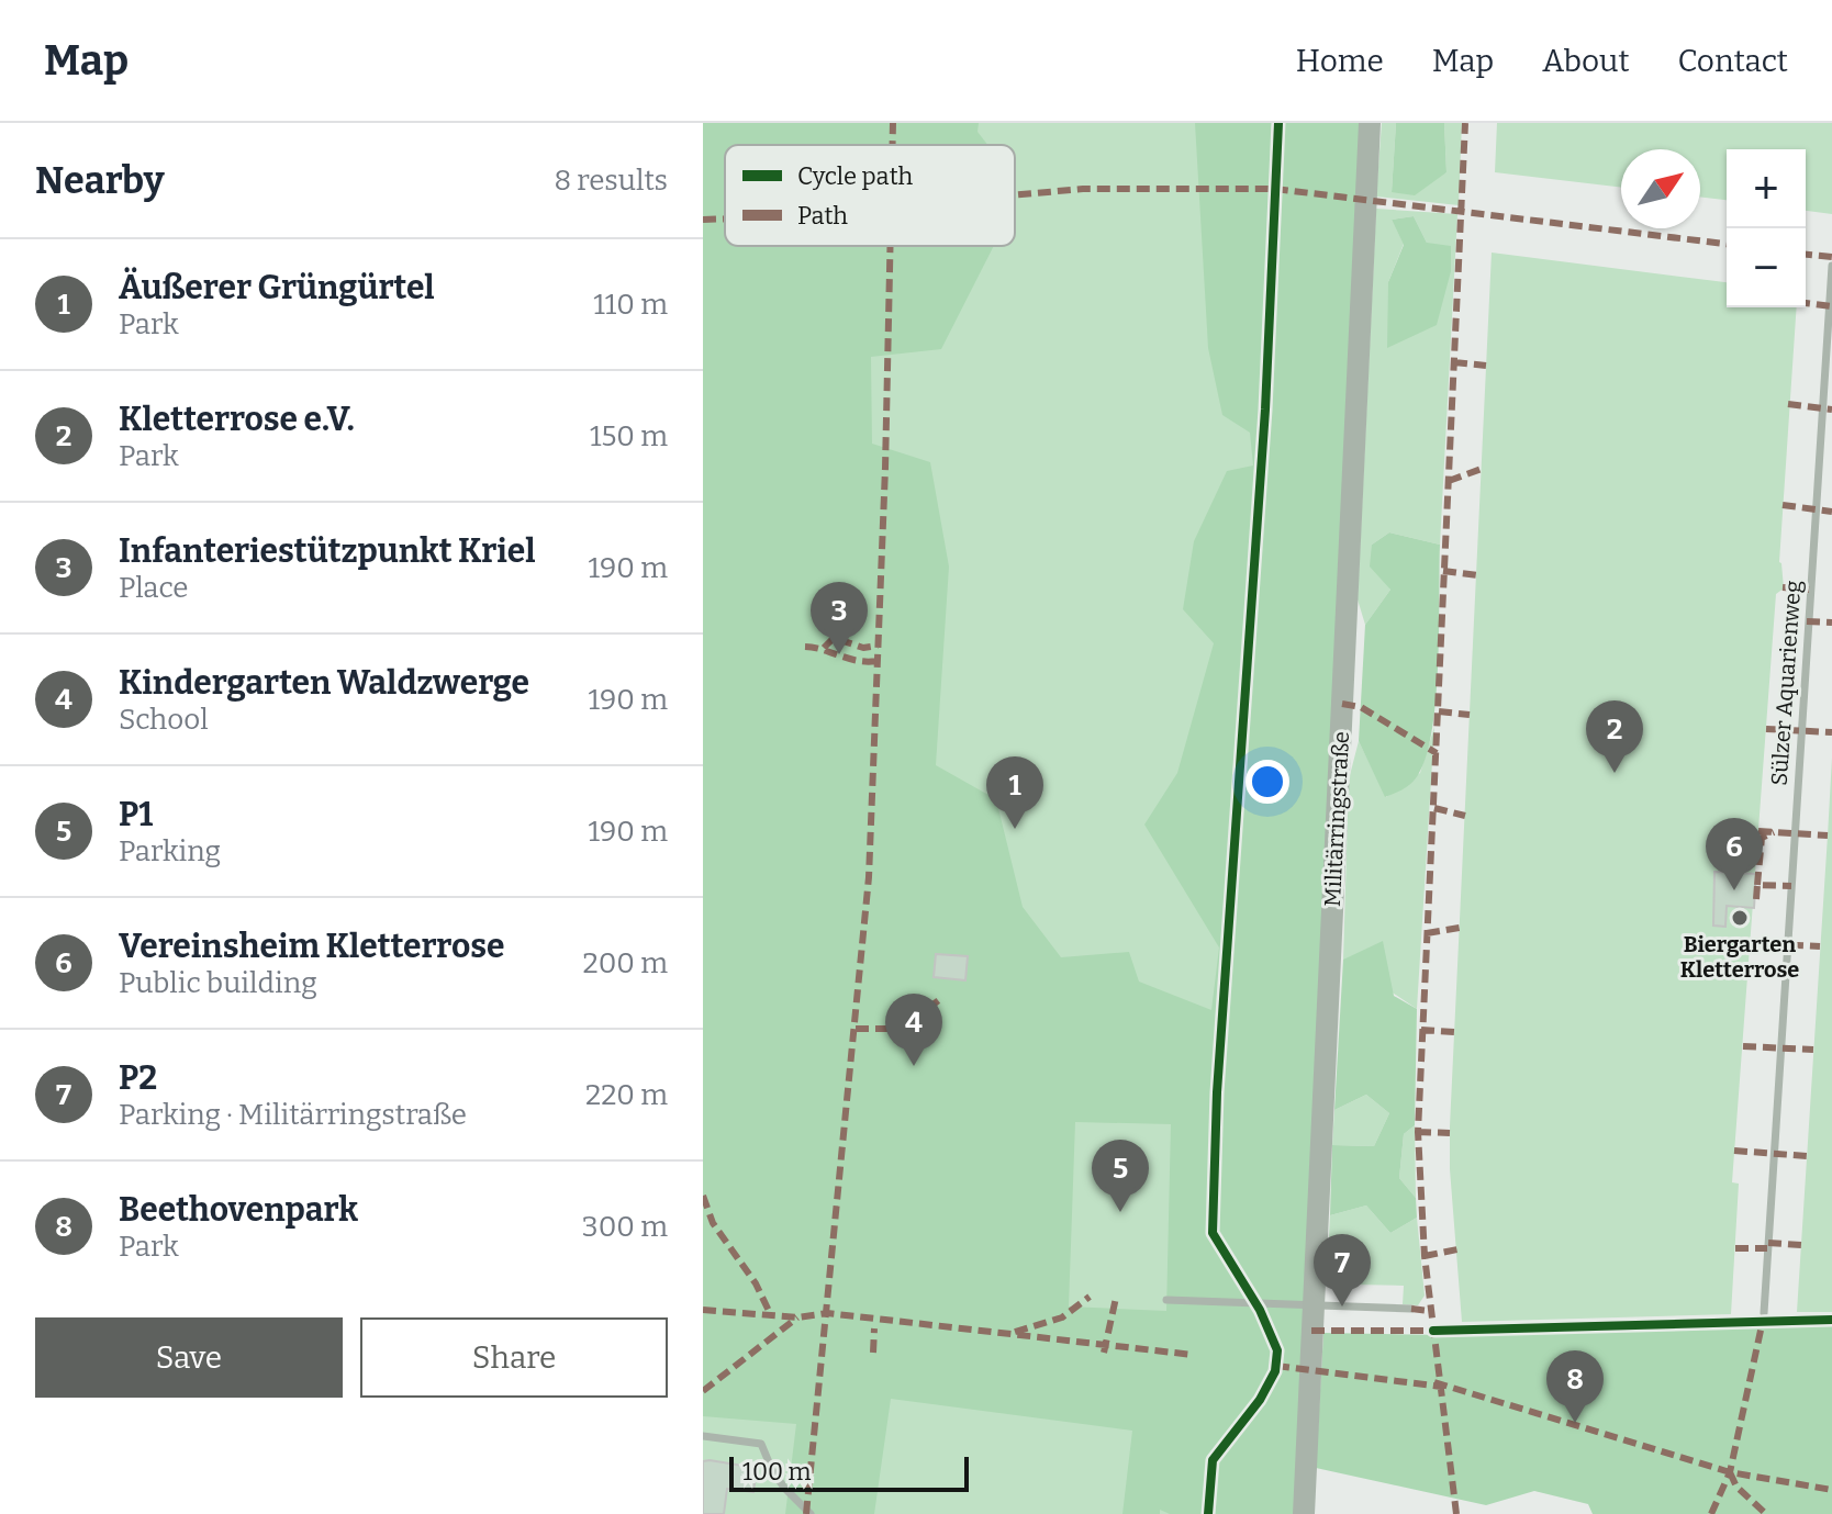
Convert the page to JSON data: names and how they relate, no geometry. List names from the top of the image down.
{
  "streets": {
    "main road": ["Militärringstraße"],
    "lane": ["Sülzer Aquarienweg"]
  },
  "places": ["Biergarten Kletterrose"],
  "legend": ["Cycle path", "Path"],
  "scale_bar": "100 m",
  "north": "top right",
  "page": {
    "header": "Map",
    "nav": [
      "Home",
      "Map",
      "About",
      "Contact"
    ],
    "heading": ["Nearby", "8 results"],
    "map_buttons": ["+", "−"],
    "list": [
      {
        "mark": "1",
        "name": "Äußerer Grüngürtel",
        "note": "Park",
        "value": "110 m"
      },
      {
        "mark": "2",
        "name": "Kletterrose e.V.",
        "note": "Park",
        "value": "150 m"
      },
      {
        "mark": "3",
        "name": "Infanteriestützpunkt Kriel",
        "note": "Place",
        "value": "190 m"
      },
      {
        "mark": "4",
        "name": "Kindergarten Waldzwerge",
        "note": "School",
        "value": "190 m"
      },
      {
        "mark": "5",
        "name": "P1",
        "note": "Parking",
        "value": "190 m"
      },
      {
        "mark": "6",
        "name": "Vereinsheim Kletterrose",
        "note": "Public building",
        "value": "200 m"
      },
      {
        "mark": "7",
        "name": "P2",
        "note": "Parking · Militärringstraße",
        "value": "220 m"
      },
      {
        "mark": "8",
        "name": "Beethovenpark",
        "note": "Park",
        "value": "300 m"
      }
    ],
    "pins": [
      "3",
      "2",
      "1",
      "6",
      "4",
      "5",
      "7",
      "8"
    ],
    "buttons": ["Save", "Share"],
    "scale": "100 m"
  }
}
